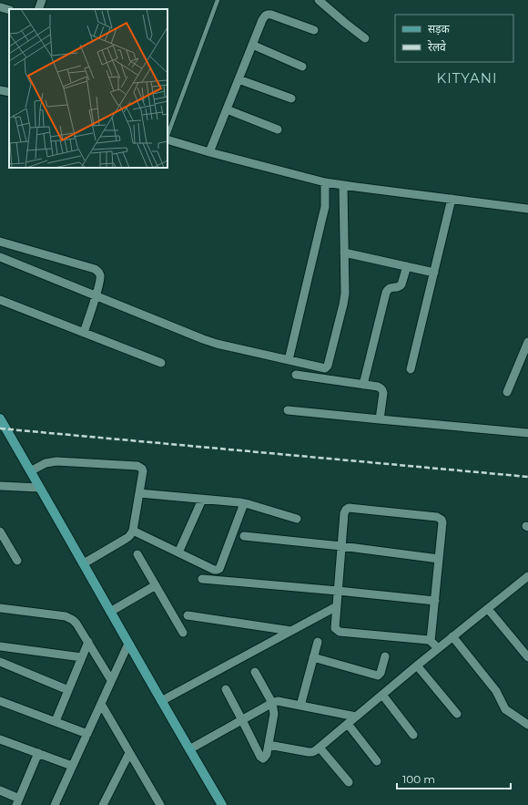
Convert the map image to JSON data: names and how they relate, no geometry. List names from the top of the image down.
{
  "districts": ["KITYANI"],
  "legend": ["सड़क", "रेलवे"],
  "scale_bar": "100 m"
}
